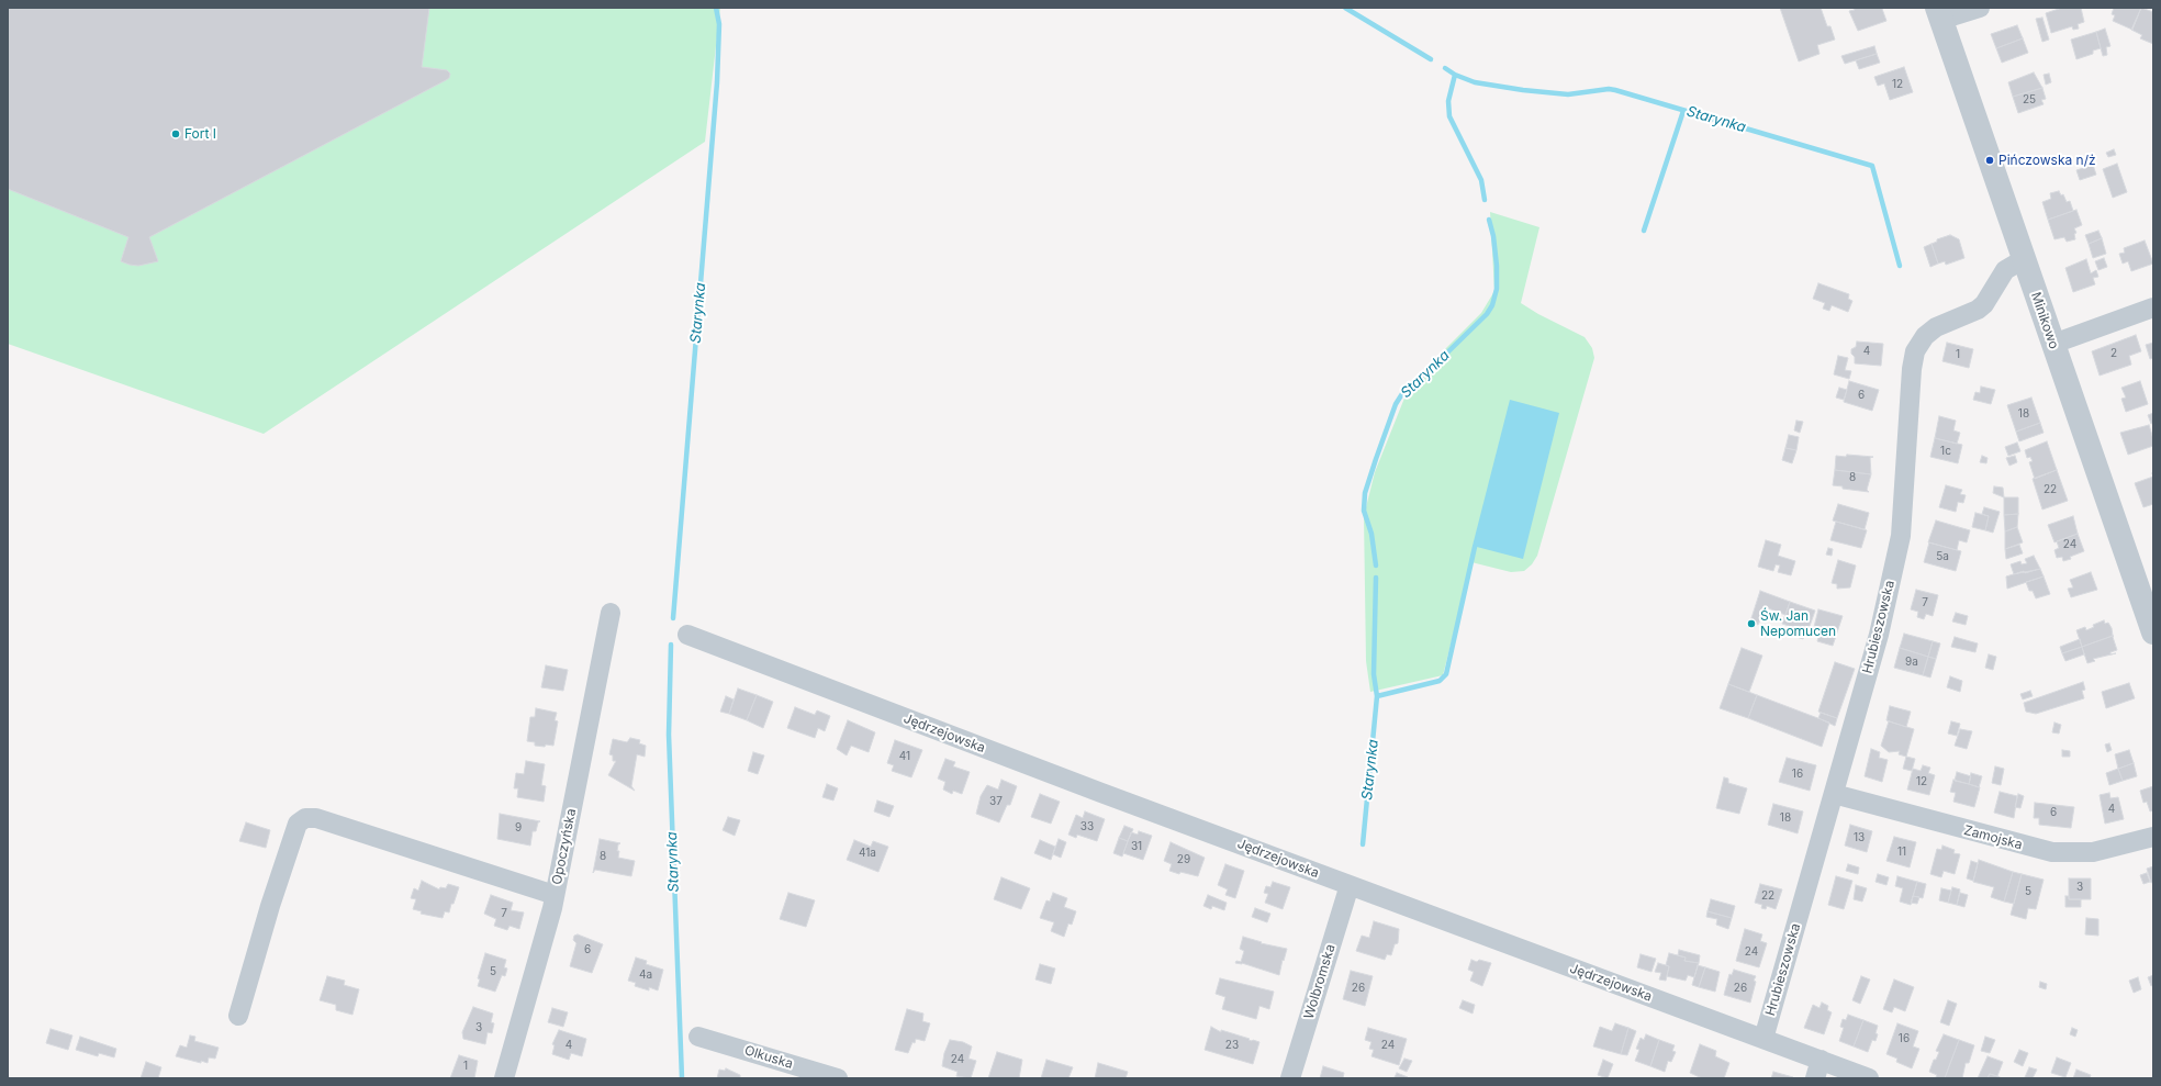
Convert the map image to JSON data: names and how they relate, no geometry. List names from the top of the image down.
{
  "streets": {
    "street": [
      "Minikowo",
      "Hrubieszowska",
      "Jędrzejowska",
      "Zamojska",
      "Opoczyńska",
      "Wolbromska",
      "Olkuska"
    ]
  },
  "crossings": [
    ["Minikowo", "Hrubieszowska"],
    ["Hrubieszowska", "Jędrzejowska"],
    ["Hrubieszowska", "Zamojska"],
    ["Jędrzejowska", "Wolbromska"]
  ],
  "water": ["Starynka"],
  "places": ["Fort I", "Pińczowska n/ż", "Św. Jan Nepomucen"],
  "house_numbers": [
    "12",
    "25",
    "4",
    "2",
    "1",
    "6",
    "18",
    "1c",
    "8",
    "22",
    "24",
    "5a",
    "7",
    "9a",
    "41",
    "16",
    "12",
    "37",
    "4",
    "6",
    "18",
    "33",
    "9",
    "13",
    "31",
    "11",
    "41a",
    "8",
    "29",
    "3",
    "5",
    "22",
    "7",
    "6",
    "24",
    "5",
    "4a",
    "26",
    "26",
    "3",
    "16",
    "4",
    "23",
    "24",
    "24",
    "1"
  ]
}
